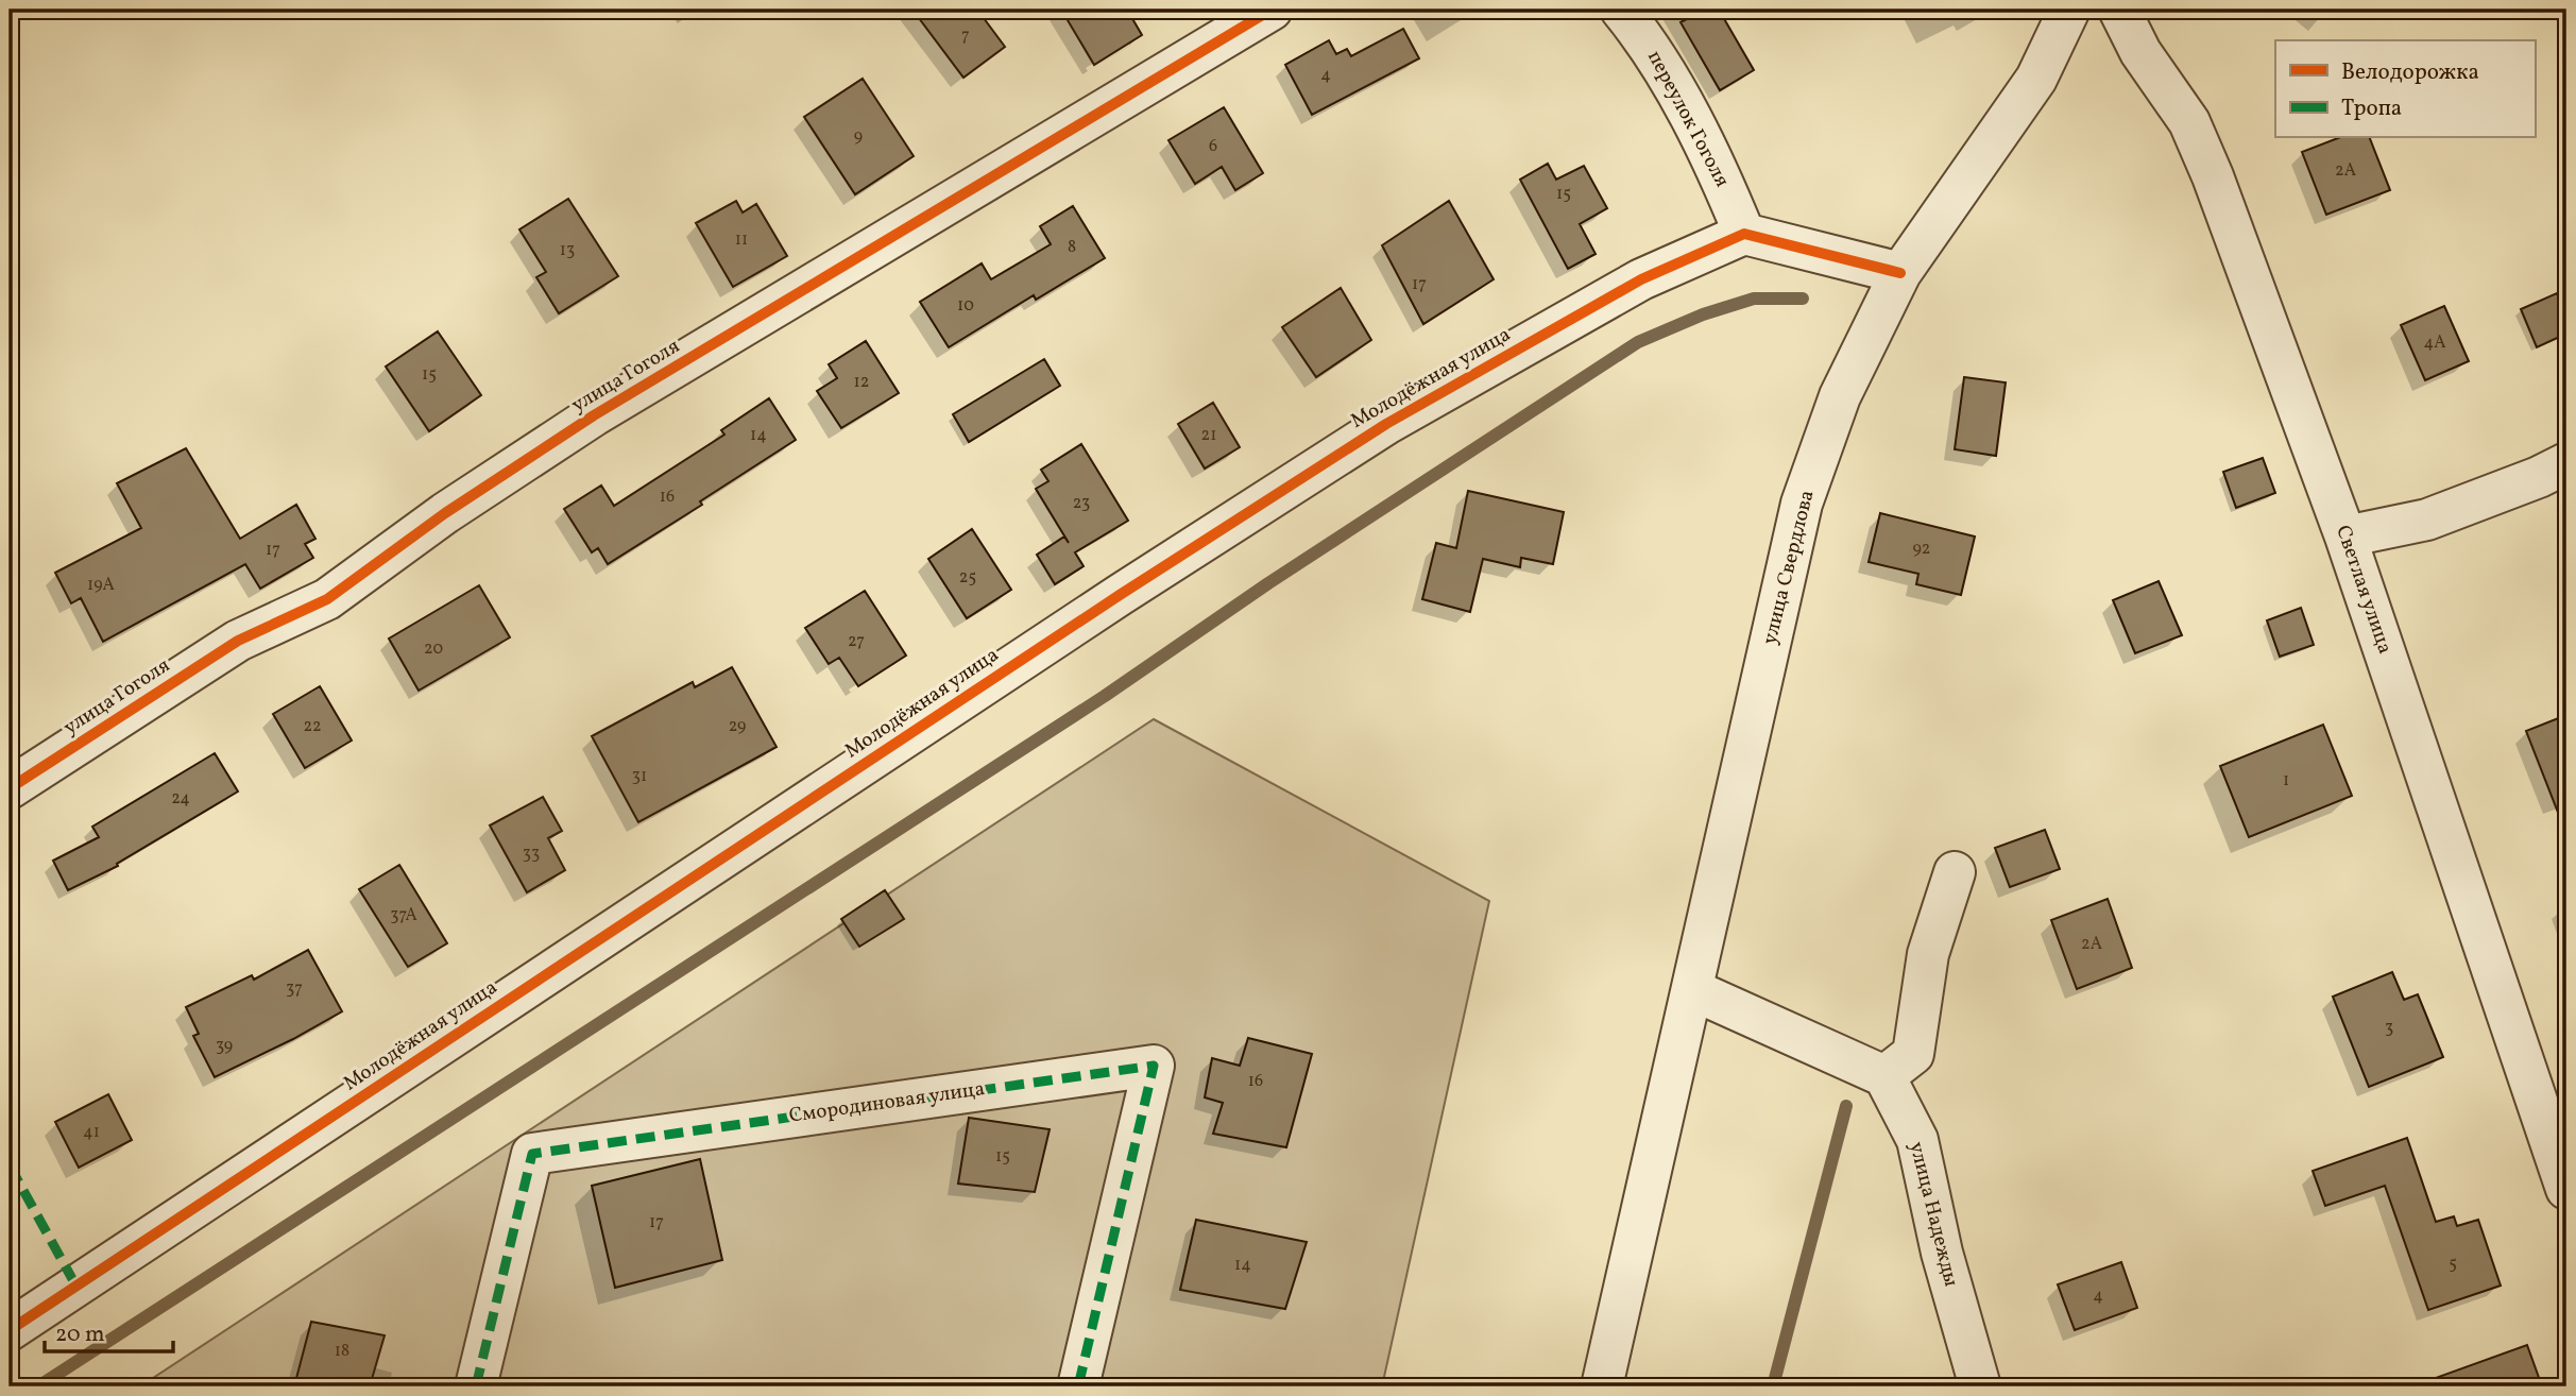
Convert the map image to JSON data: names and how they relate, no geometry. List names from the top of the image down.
{
  "streets": {
    "street": [
      "переулок Гоголя",
      "улица Гоголя",
      "Молодёжная улица",
      "улица Свердлова",
      "Светлая улица",
      "Смородиновая улица",
      "улица Надежды"
    ]
  },
  "crossings": [
    ["переулок Гоголя", "Молодёжная улица"]
  ],
  "house_numbers": [
    "7",
    "4",
    "9",
    "6",
    "2А",
    "15",
    "11",
    "8",
    "13",
    "17",
    "10",
    "4А",
    "15",
    "12",
    "14",
    "21",
    "16",
    "23",
    "92",
    "17",
    "25",
    "19А",
    "27",
    "20",
    "22",
    "29",
    "31",
    "1",
    "24",
    "33",
    "37А",
    "2А",
    "37",
    "3",
    "39",
    "16",
    "41",
    "15",
    "17",
    "5",
    "14",
    "4",
    "18"
  ],
  "legend": ["Велодорожка", "Тропа"],
  "scale_bar": "20 m"
}
